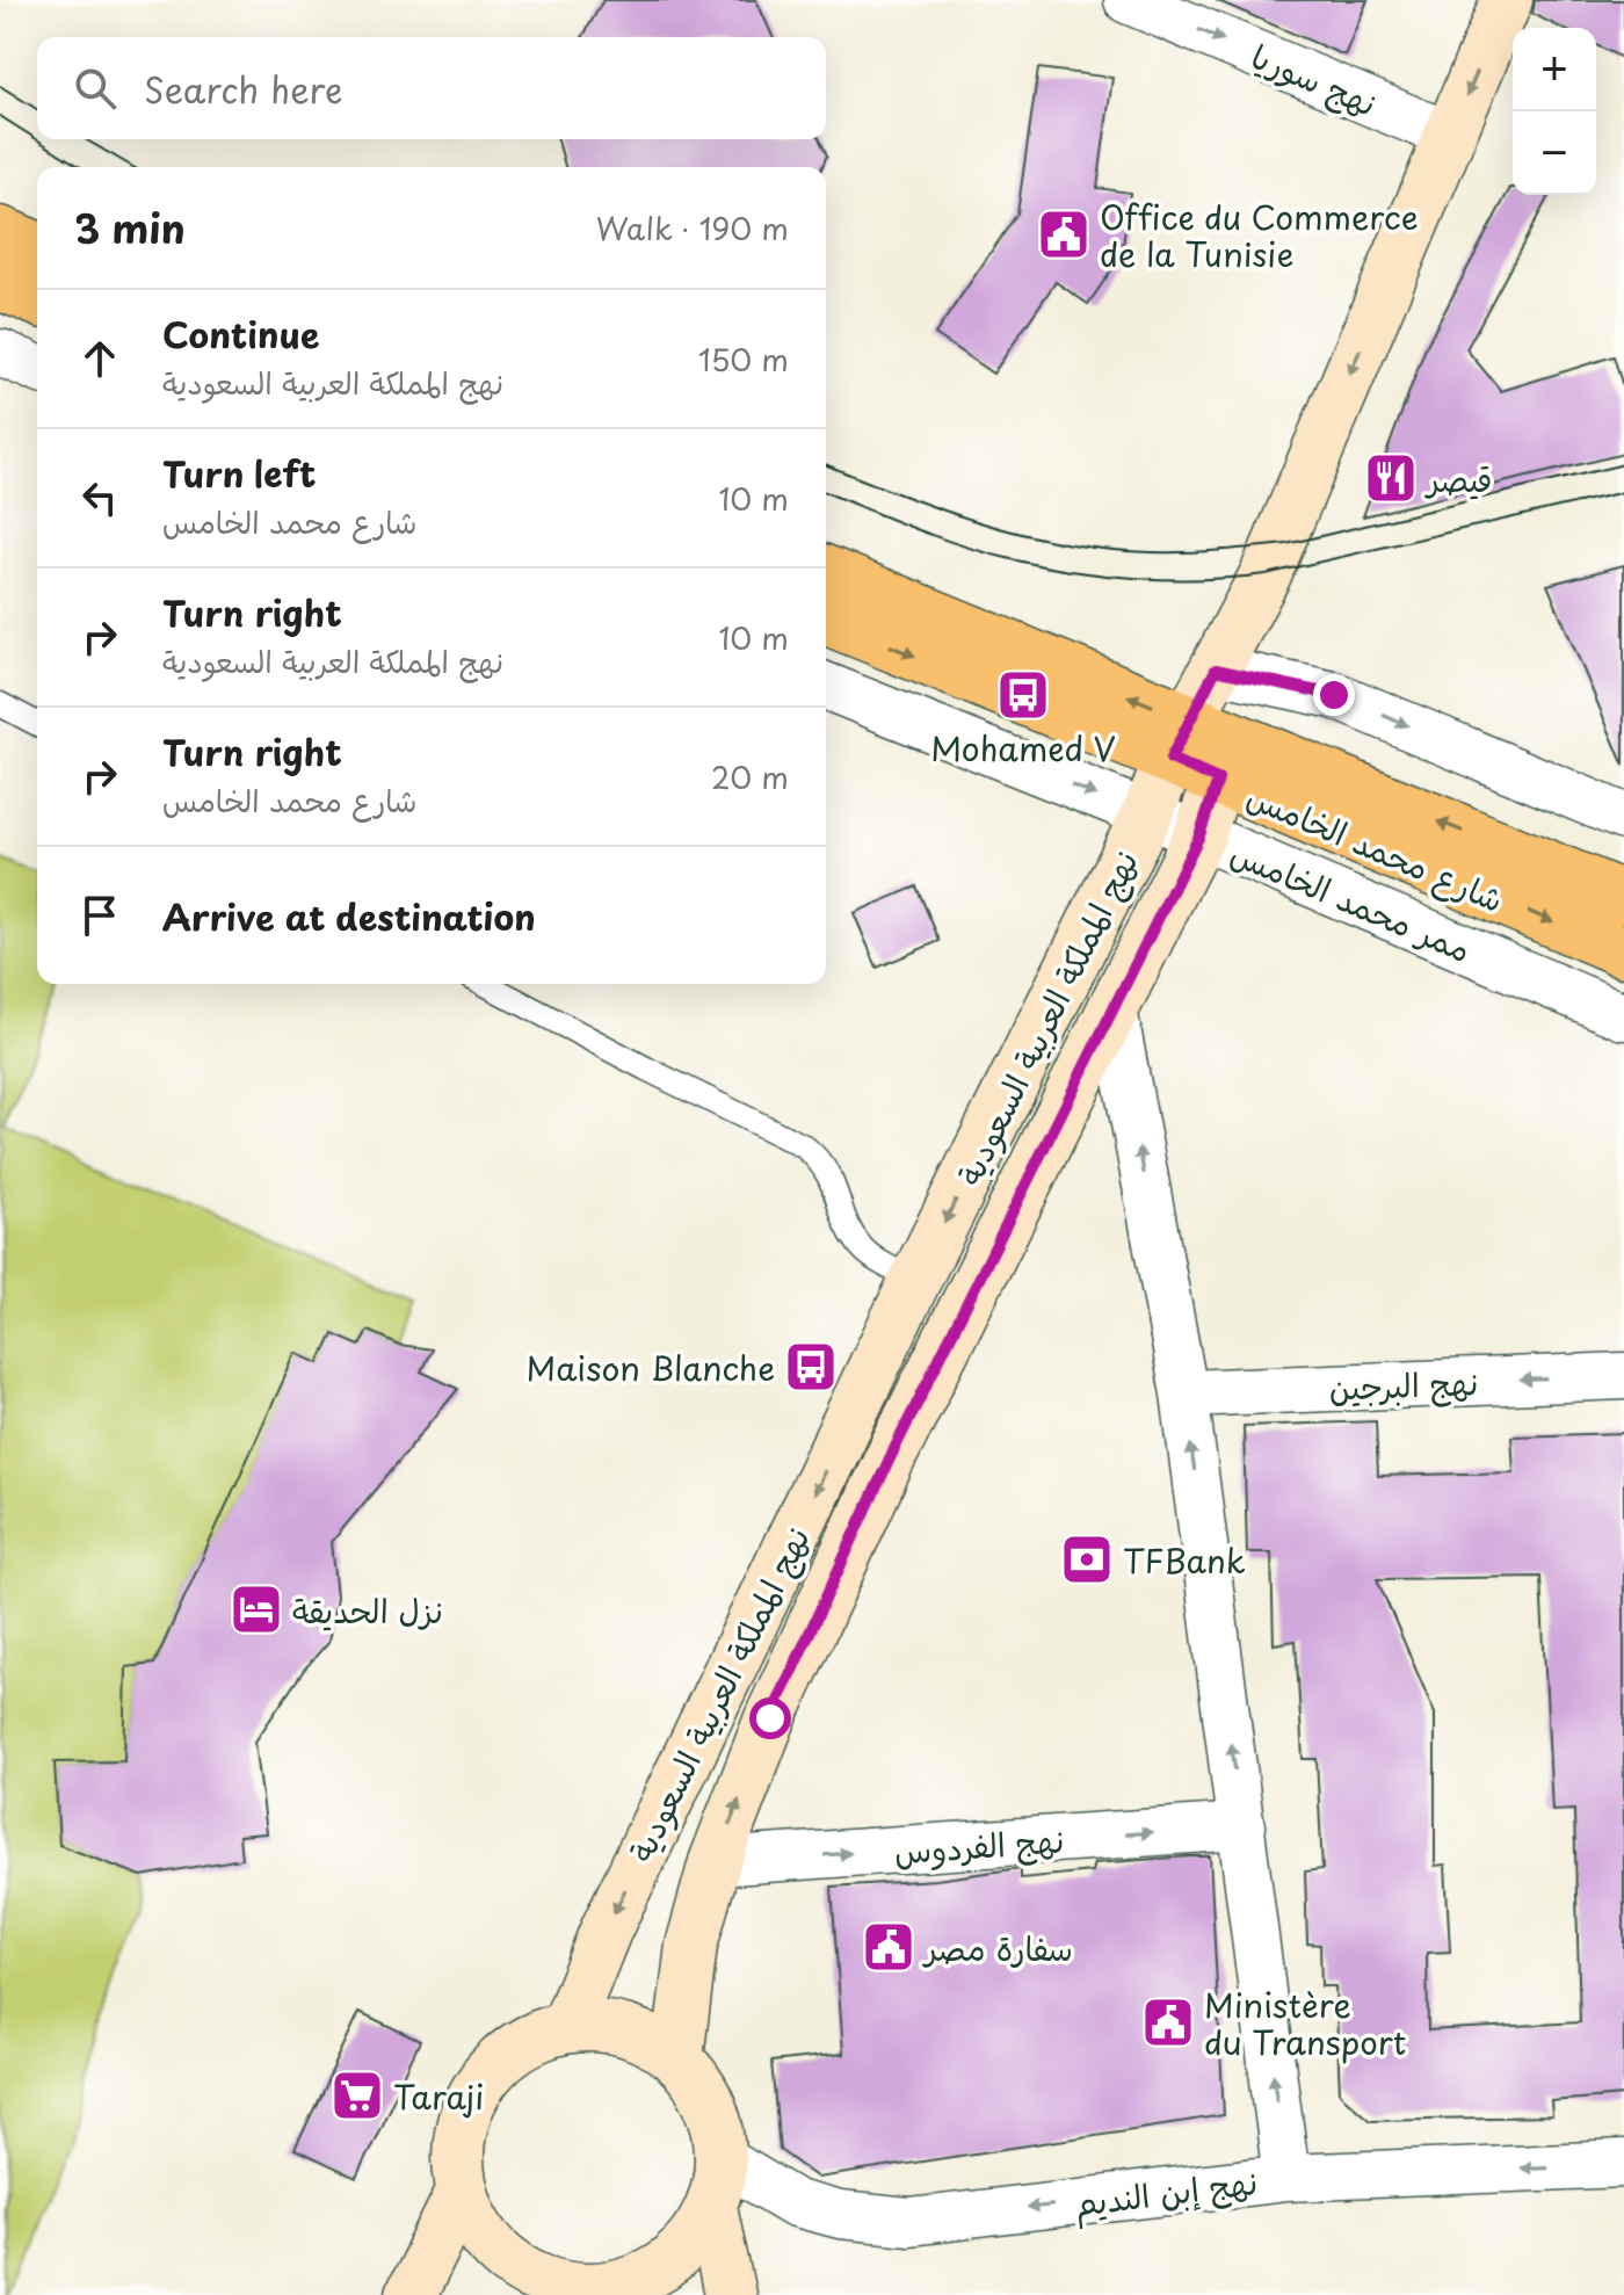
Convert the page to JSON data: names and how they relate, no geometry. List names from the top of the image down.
{
  "streets": {
    "main road": ["شارع محمد الخامس", "نهج المملكة العربية السعودية"],
    "street": [
      "نهج سوريا",
      "ممر محمد الخامس",
      "نهج البرجين",
      "نهج الفردوس",
      "نهج إبن النديم"
    ]
  },
  "crossings": [
    ["نهج سوريا", "نهج المملكة العربية السعودية"],
    ["شارع محمد الخامس", "نهج المملكة العربية السعودية"],
    ["ممر محمد الخامس", "نهج المملكة العربية السعودية"],
    ["نهج المملكة العربية السعودية", "نهج الفردوس"],
    ["نهج المملكة العربية السعودية", "نهج إبن النديم"]
  ],
  "one_way": [
    "نهج سوريا",
    "ممر محمد الخامس",
    "نهج البرجين",
    "نهج الفردوس",
    "نهج إبن النديم"
  ],
  "places": {
    "public building": ["Office du Commerce de la Tunisie", "سفارة مصر", "Ministère du Transport"],
    "restaurant": ["قيصر"],
    "bus stop": ["Mohamed V", "Maison Blanche"],
    "bank": ["TFBank"],
    "hotel": ["نزل الحديقة"],
    "supermarket": ["Taraji"]
  },
  "page": {
    "map_buttons": ["+", "−"],
    "search": "Search here",
    "heading": ["3 min", "Walk · 190 m"],
    "list": [
      ["Continue", "نهج المملكة العربية السعودية", "150 m"],
      ["Turn left", "شارع محمد الخامس", "10 m"],
      ["Turn right", "نهج المملكة العربية السعودية", "10 m"],
      ["Turn right", "شارع محمد الخامس", "20 m"],
      "Arrive at destination"
    ]
  }
}
